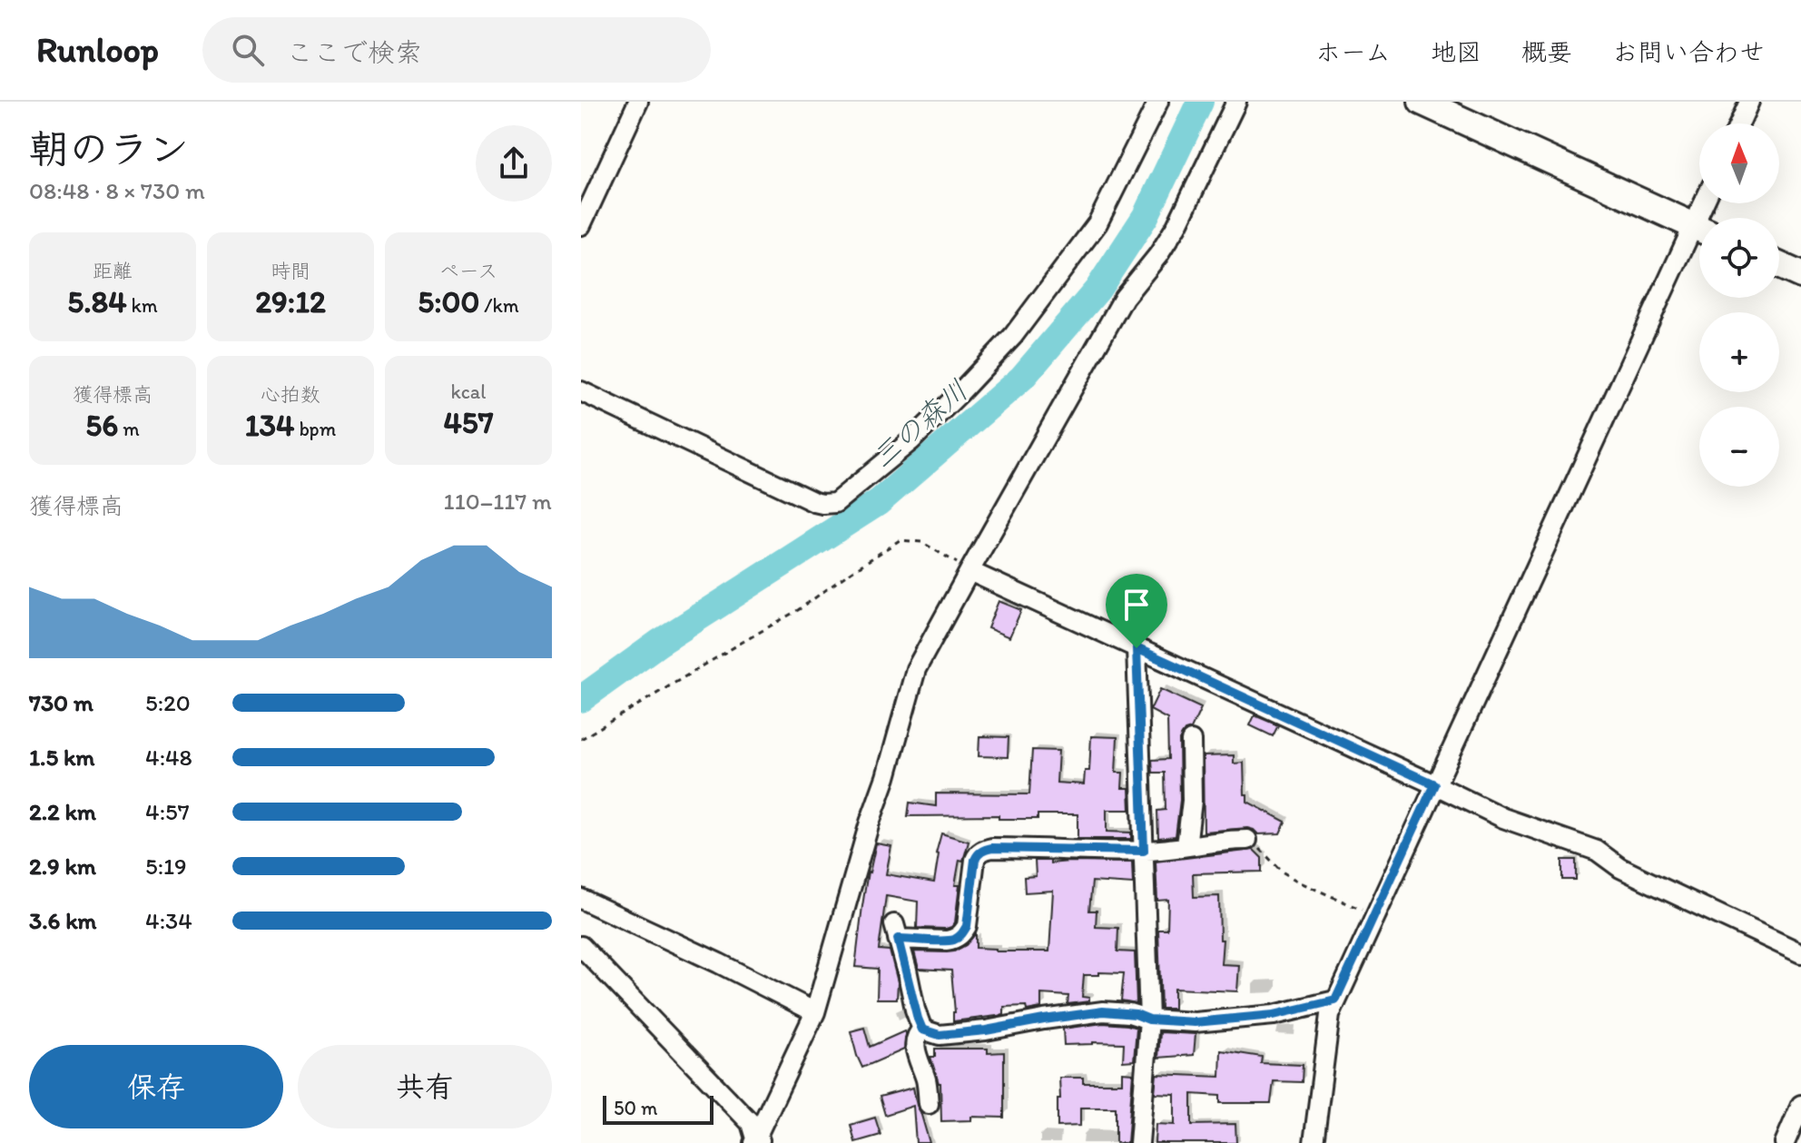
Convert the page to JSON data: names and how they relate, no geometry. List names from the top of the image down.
{
  "water": ["三の森川"],
  "scale_bar": "50 m",
  "north": "top",
  "page": {
    "header": "Runloop",
    "search": "ここで検索",
    "nav": [
      "ホーム",
      "地図",
      "概要",
      "お問い合わせ"
    ],
    "heading": ["朝のラン", "08:48 · 8 × 730 m"],
    "map_buttons": ["+", "−"],
    "stats": [
      ["距離", "5.84 km"],
      ["時間", "29:12"],
      ["ペース", "5:00 /km"],
      ["獲得標高", "56 m"],
      ["心拍数", "134 bpm"],
      ["kcal", "457"]
    ],
    "chart": ["獲得標高", "110–117 m"],
    "list": [
      {
        "name": "730 m",
        "note": "5:20"
      },
      {
        "name": "1.5 km",
        "note": "4:48"
      },
      {
        "name": "2.2 km",
        "note": "4:57"
      },
      {
        "name": "2.9 km",
        "note": "5:19"
      },
      {
        "name": "3.6 km",
        "note": "4:34"
      }
    ],
    "buttons": ["保存", "共有"],
    "scale": "50 m"
  }
}
